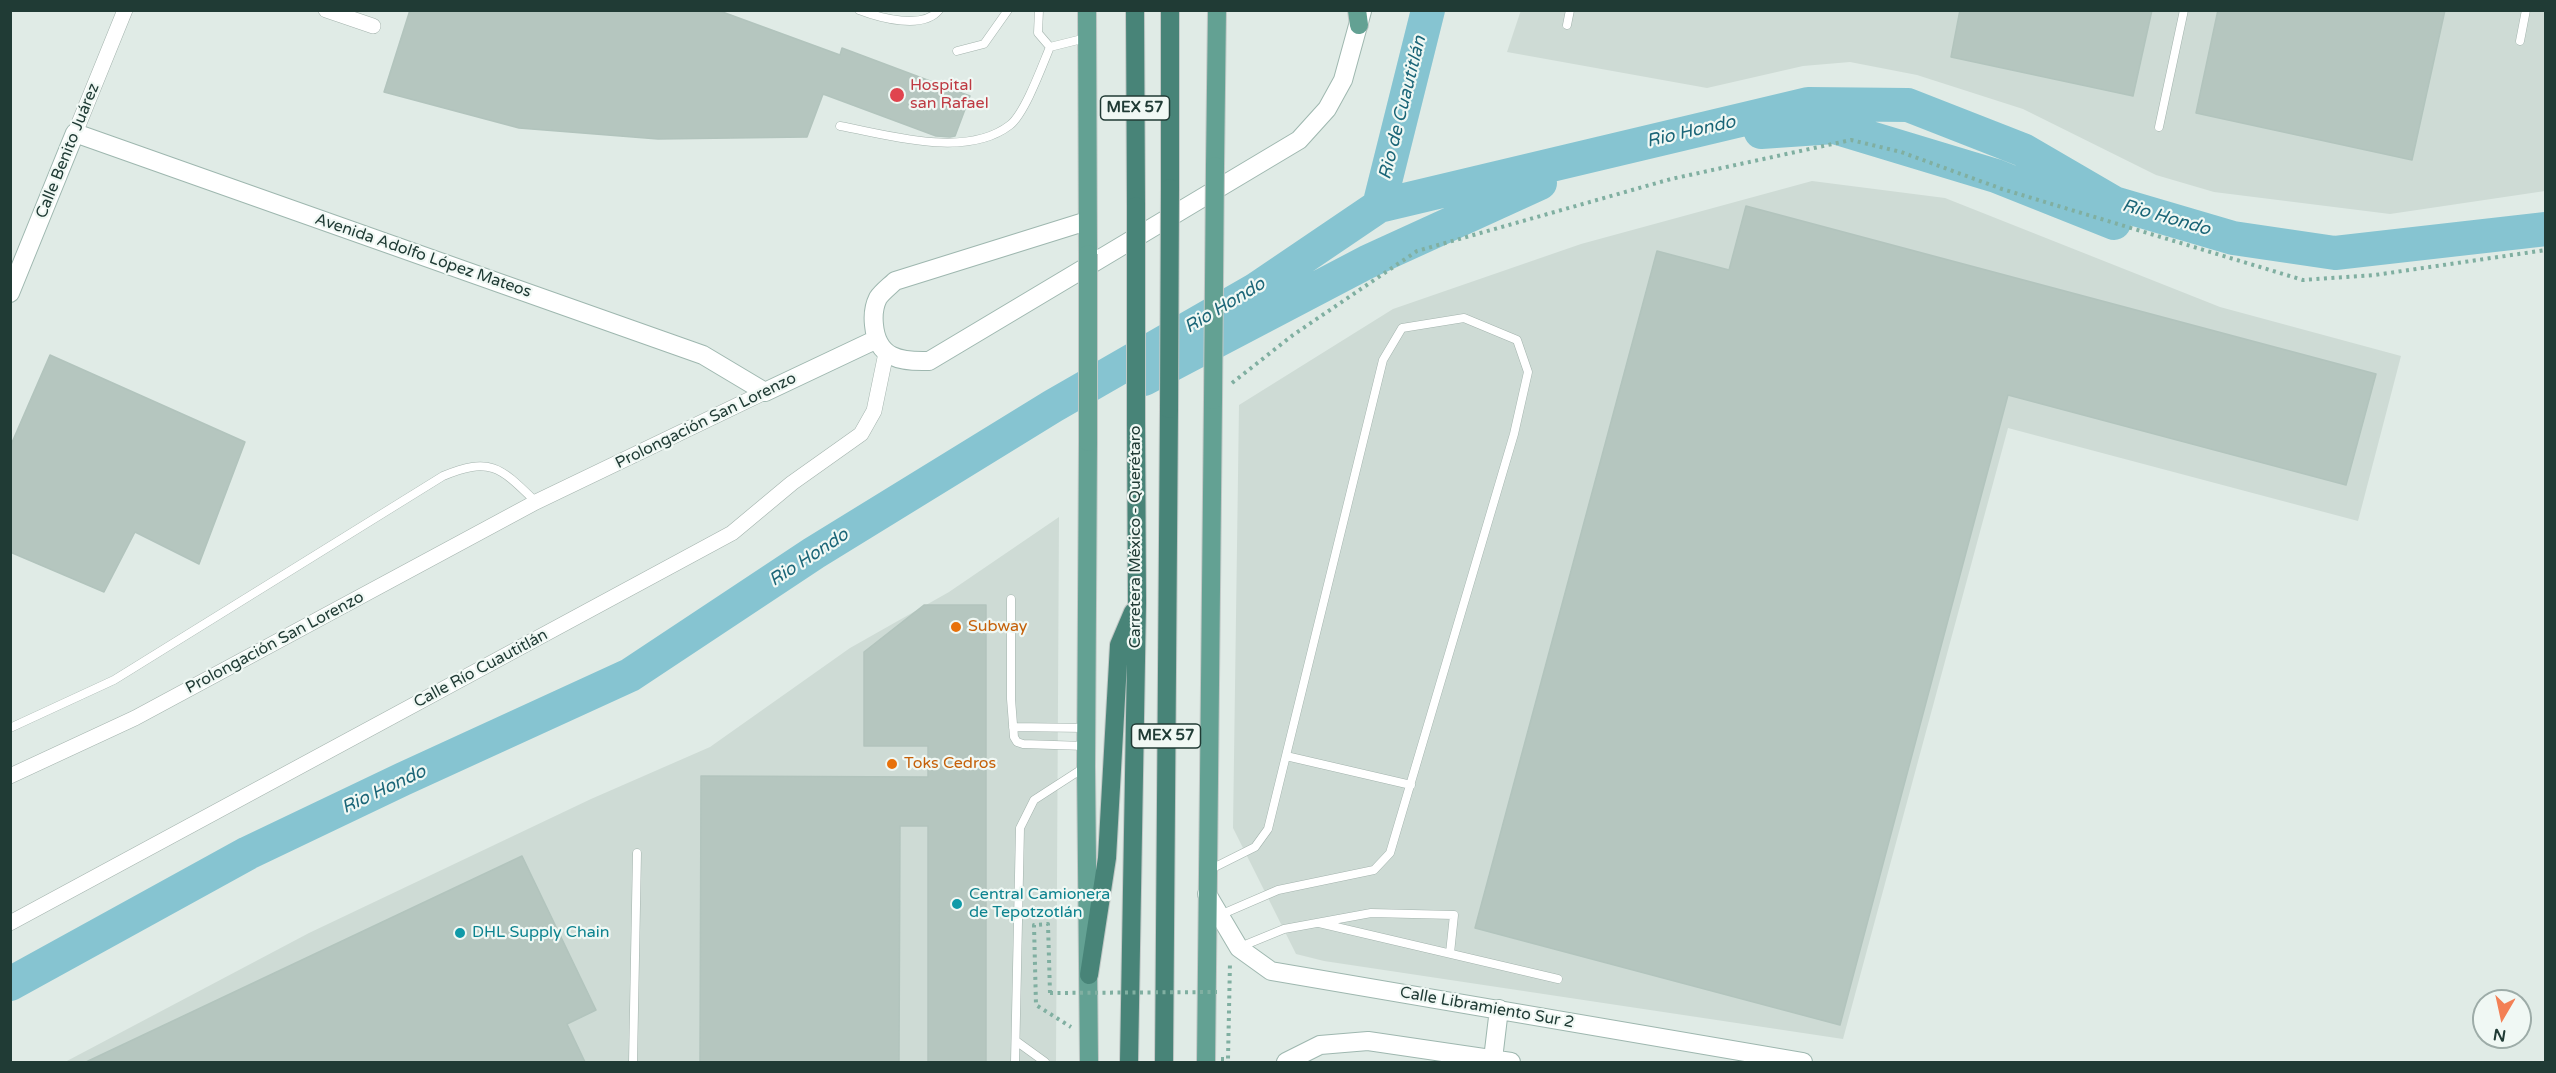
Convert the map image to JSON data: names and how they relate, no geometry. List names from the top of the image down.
{
  "streets": {
    "highway": ["MEX 57", "Carretera México - Querétaro"],
    "main road": [
      "Calle Benito Juárez",
      "Avenida Adolfo López Mateos",
      "Prolongación San Lorenzo",
      "Calle Libramiento Sur 2"
    ],
    "street": ["Calle Río Cuautitlán"]
  },
  "crossings": [
    ["Calle Benito Juárez", "Avenida Adolfo López Mateos"],
    ["Avenida Adolfo López Mateos", "Prolongación San Lorenzo"],
    ["Prolongación San Lorenzo", "Calle Río Cuautitlán"]
  ],
  "water": ["Rio de Cuautitlán", "Rio Hondo"],
  "places": [
    "Hospital san Rafael",
    "Subway",
    "Toks Cedros",
    "Central Camionera de Tepotzotlán",
    "DHL Supply Chain"
  ],
  "north": "bottom"
}
